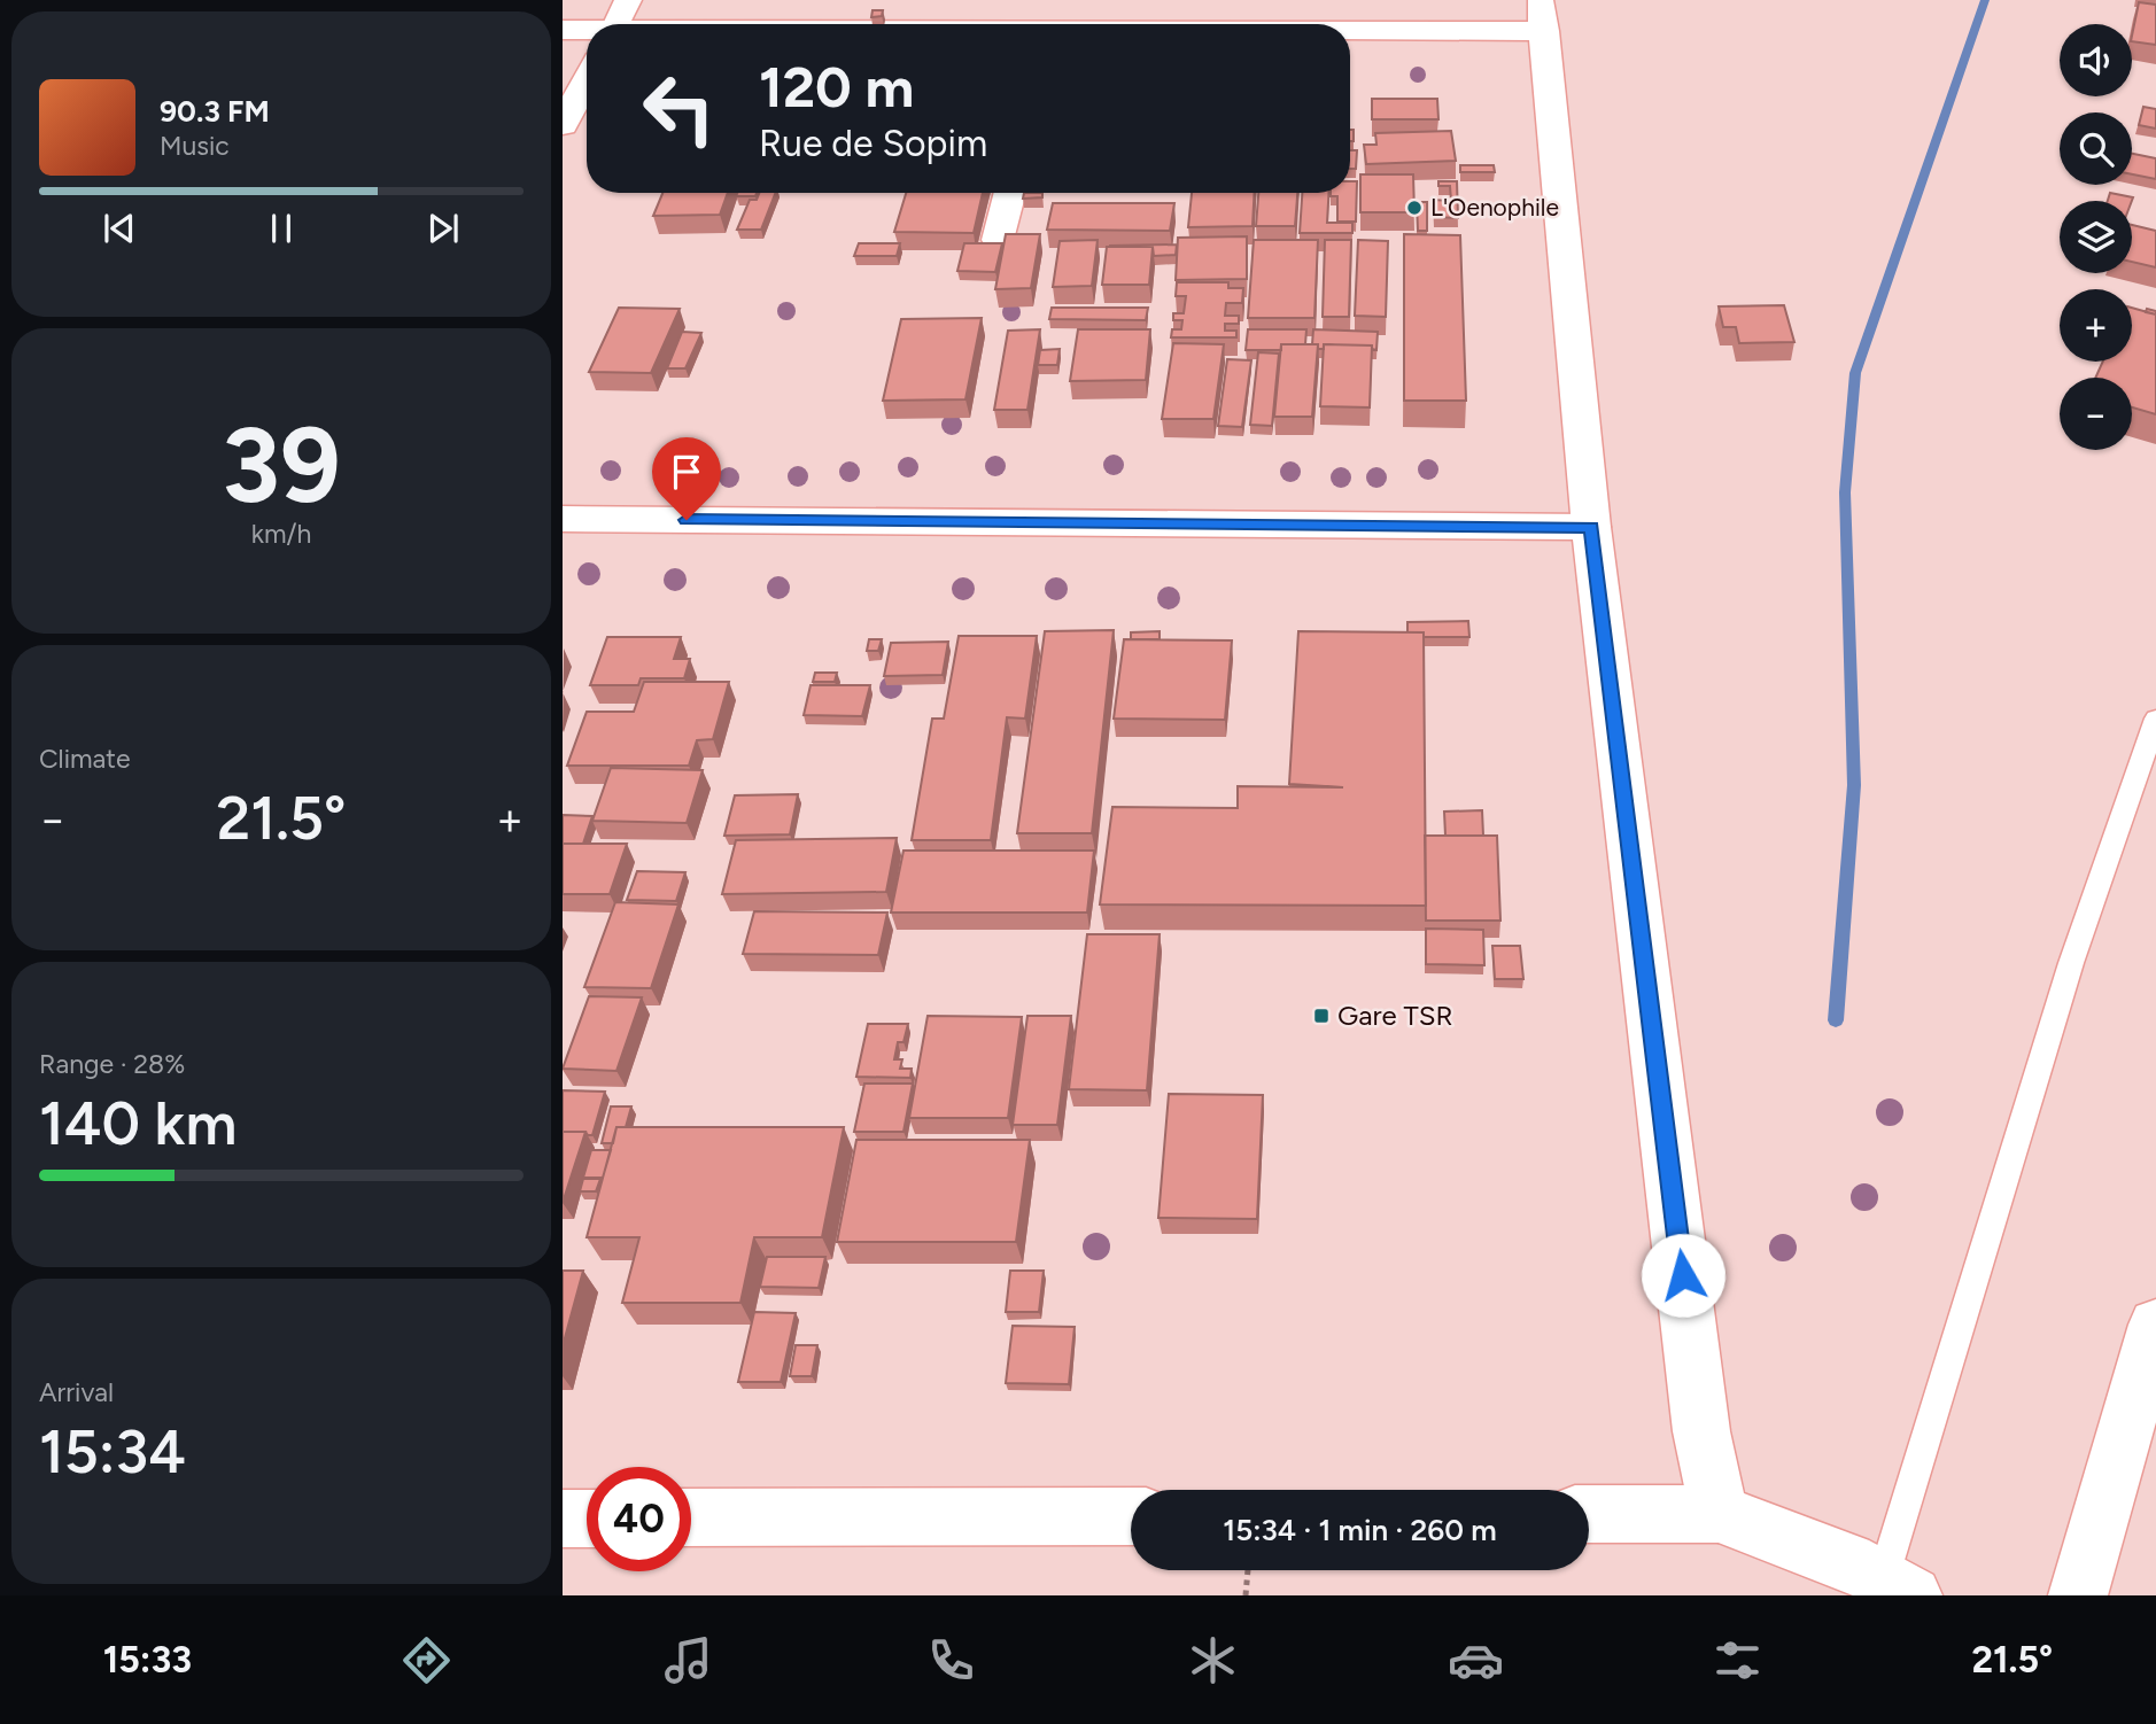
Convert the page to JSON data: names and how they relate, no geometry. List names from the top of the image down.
{
  "places": {
    "other": ["L'Oenophile"],
    "transit": ["Gare TSR"]
  },
  "page": {
    "map_buttons": ["+", "−"],
    "turn": ["120 m", "Rue de Sopim"],
    "song": ["90.3 FM", "Music"],
    "tile": [
      ["39", "km/h"],
      "Climate",
      ["Range · 28%", "140 km"],
      ["Arrival", "15:34"]
    ],
    "heat": ["−", "21.5°", "+"],
    "limit": "40",
    "trip": "15:34 · 1 min · 260 m",
    "tabs": ["15:33", "21.5°"]
  }
}
